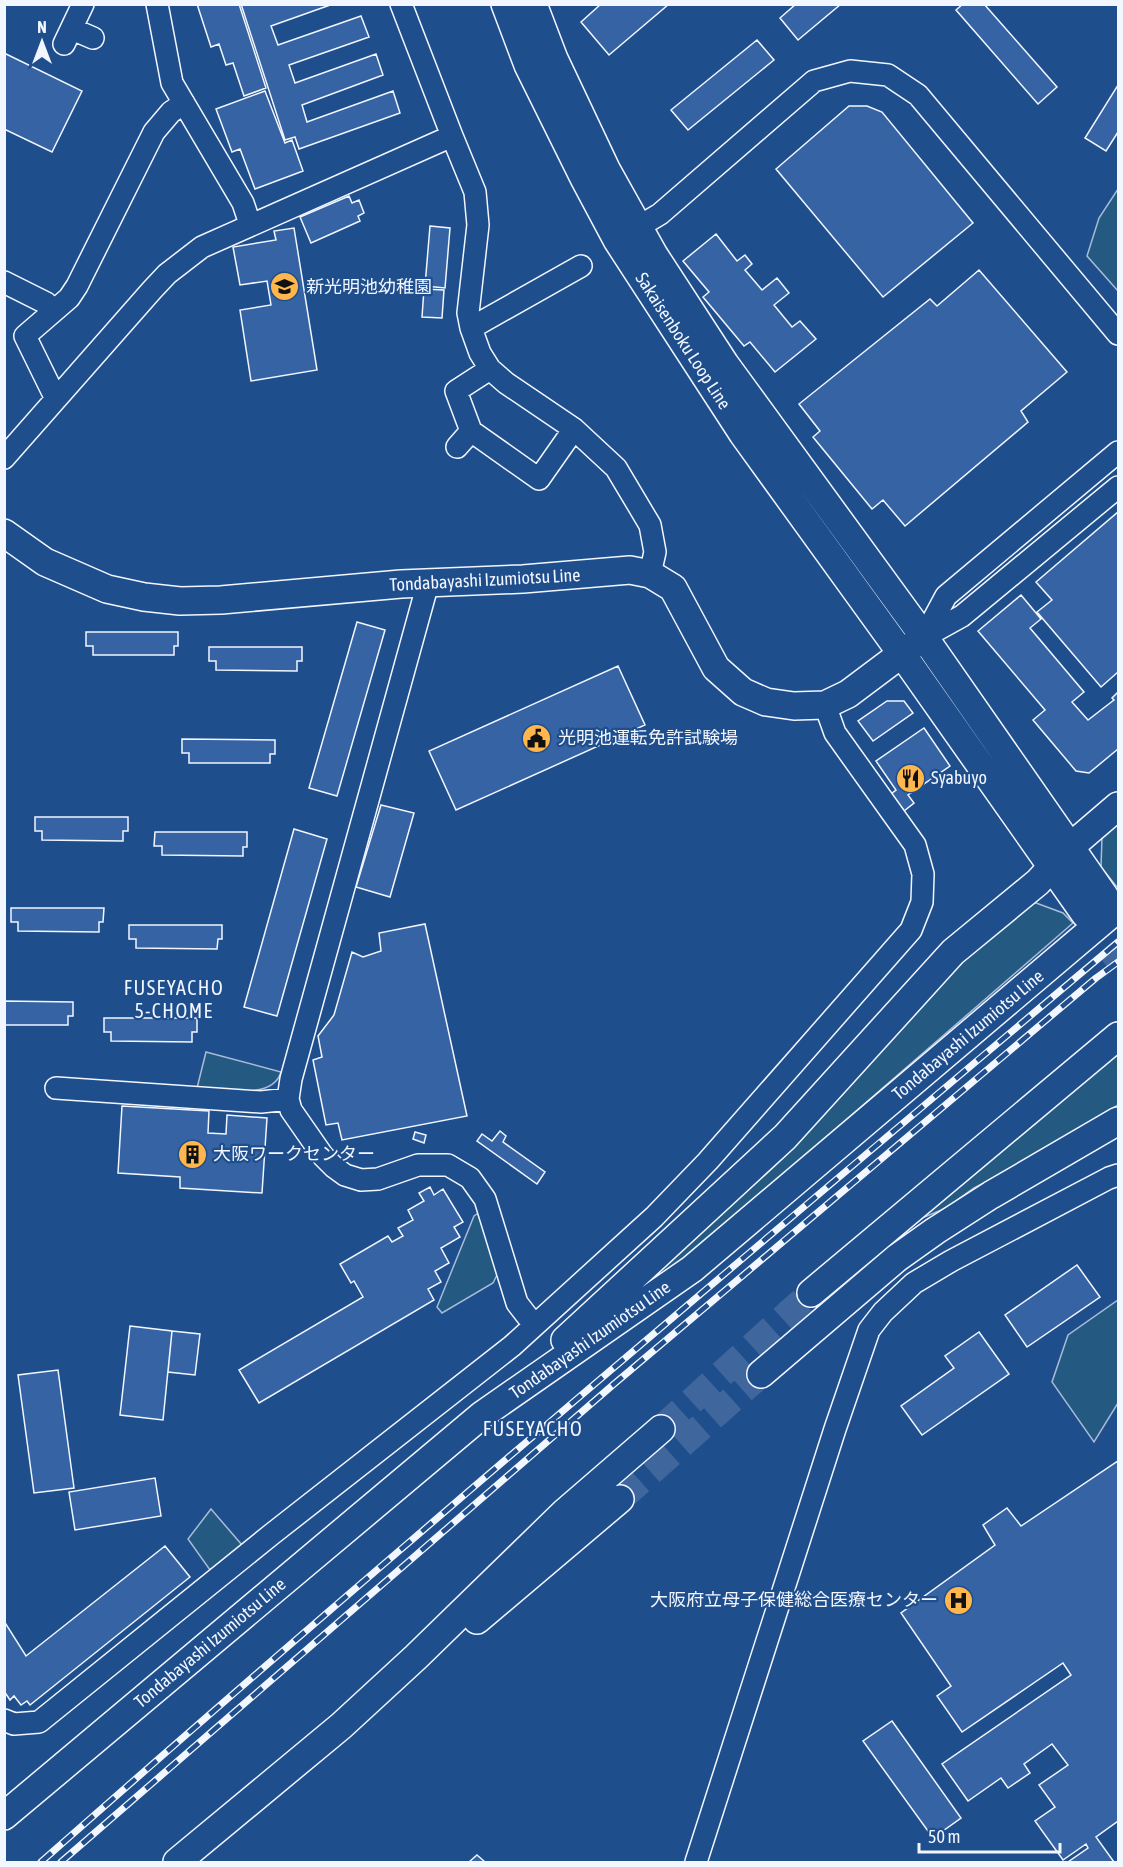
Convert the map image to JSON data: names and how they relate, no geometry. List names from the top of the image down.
{
  "streets": {
    "main road": ["Sakaisenboku Loop Line", "Tondabayashi Izumiotsu Line"]
  },
  "crossings": [
    ["Sakaisenboku Loop Line", "Tondabayashi Izumiotsu Line"]
  ],
  "districts": ["FUSEYACHO 5-CHOME", "FUSEYACHO"],
  "places": {
    "school or university": ["新光明池幼稚園"],
    "public building": ["光明池運転免許試験場"],
    "restaurant": ["Syabuyo"],
    "building": ["大阪ワークセンター"],
    "hospital": ["大阪府立母子保健総合医療センター"]
  },
  "scale_bar": "50 m",
  "north": "top"
}
